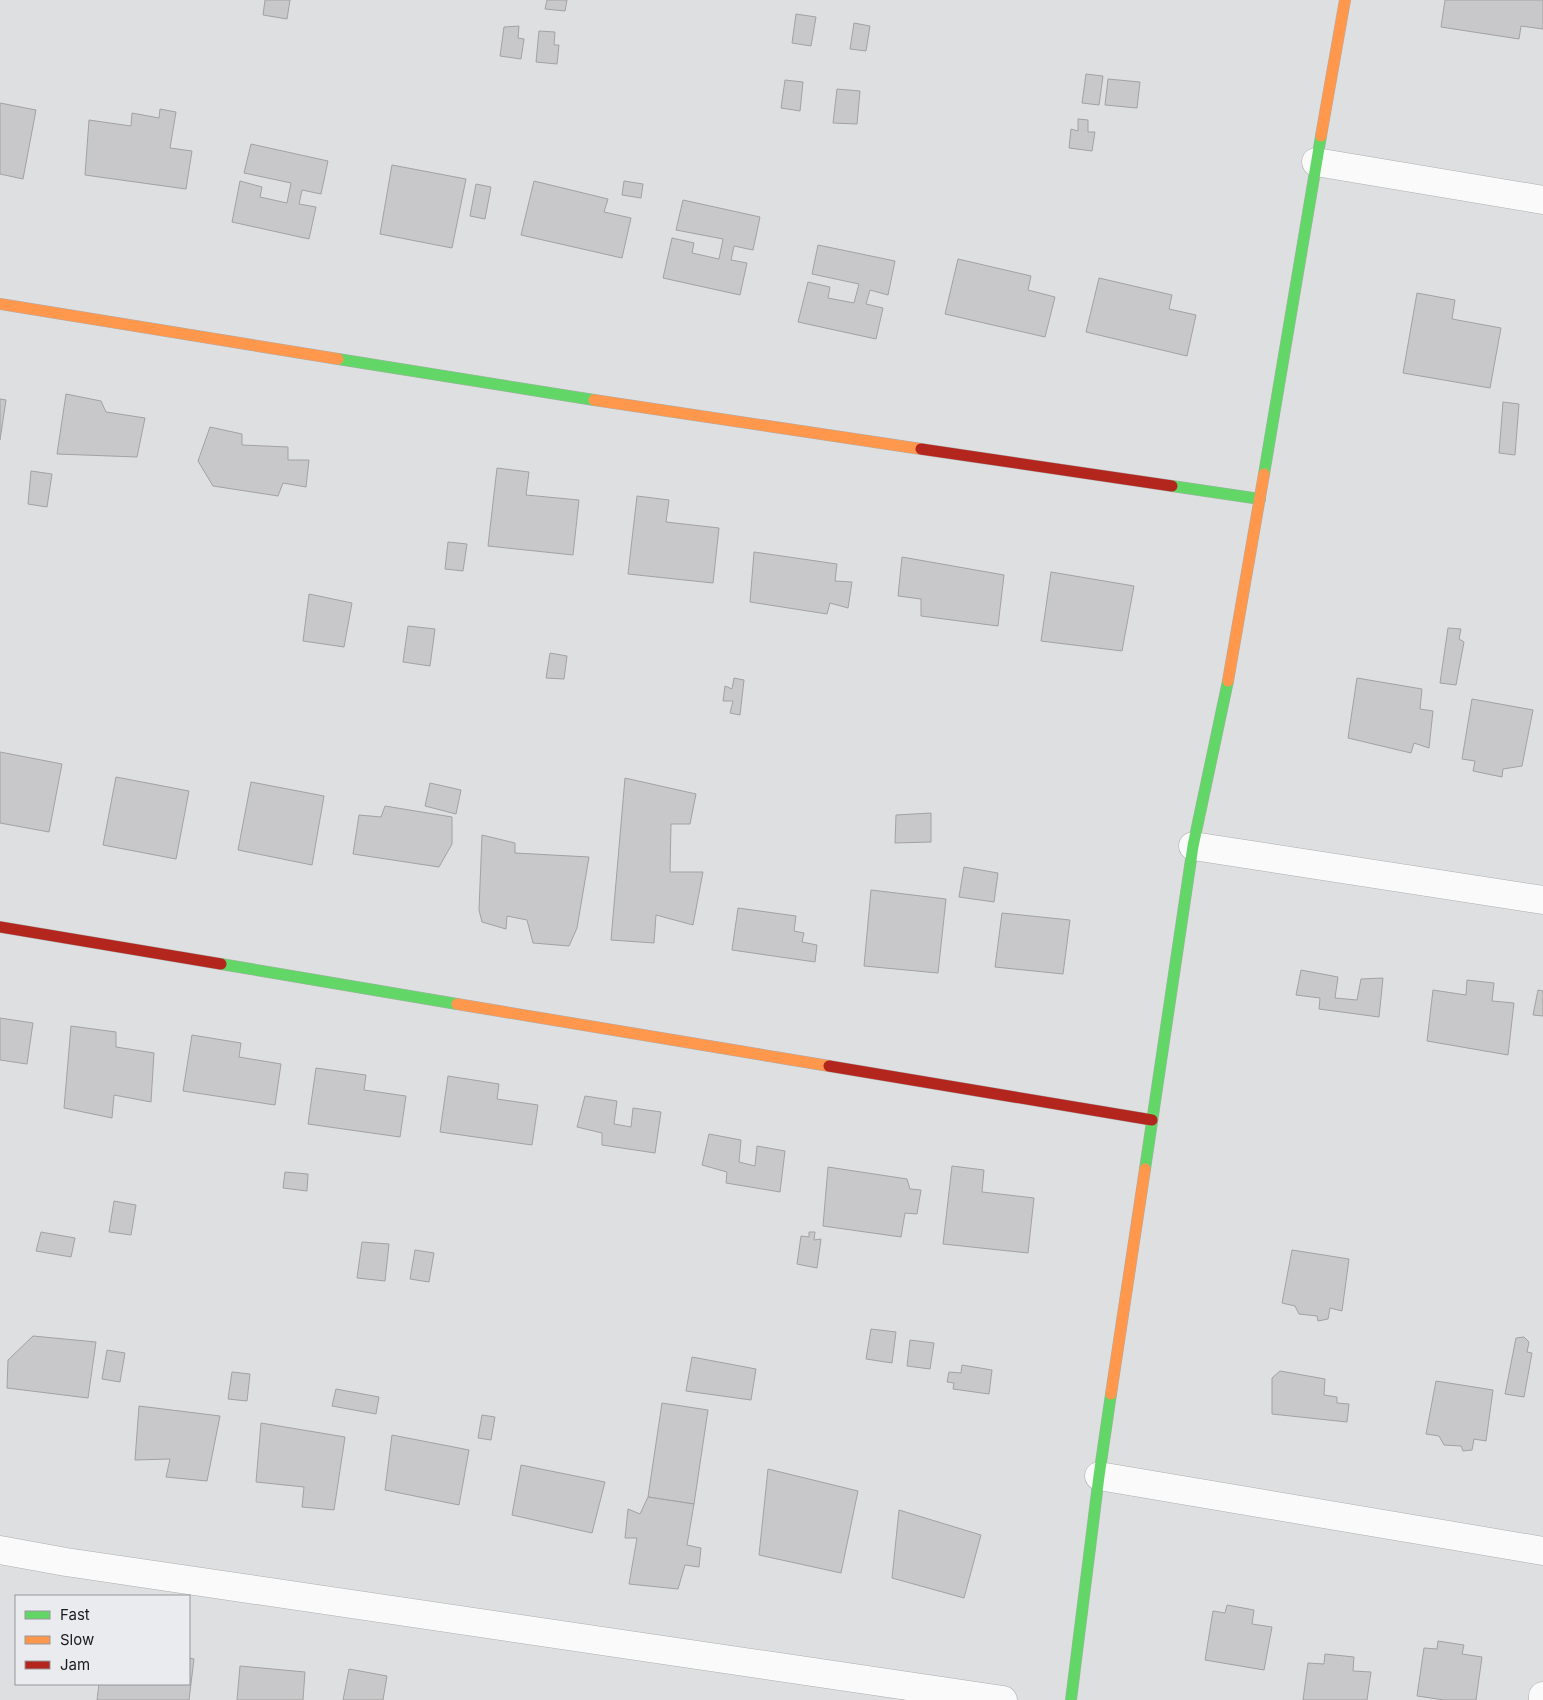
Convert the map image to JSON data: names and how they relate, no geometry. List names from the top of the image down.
{
  "legend": ["Fast", "Slow", "Jam"]
}
